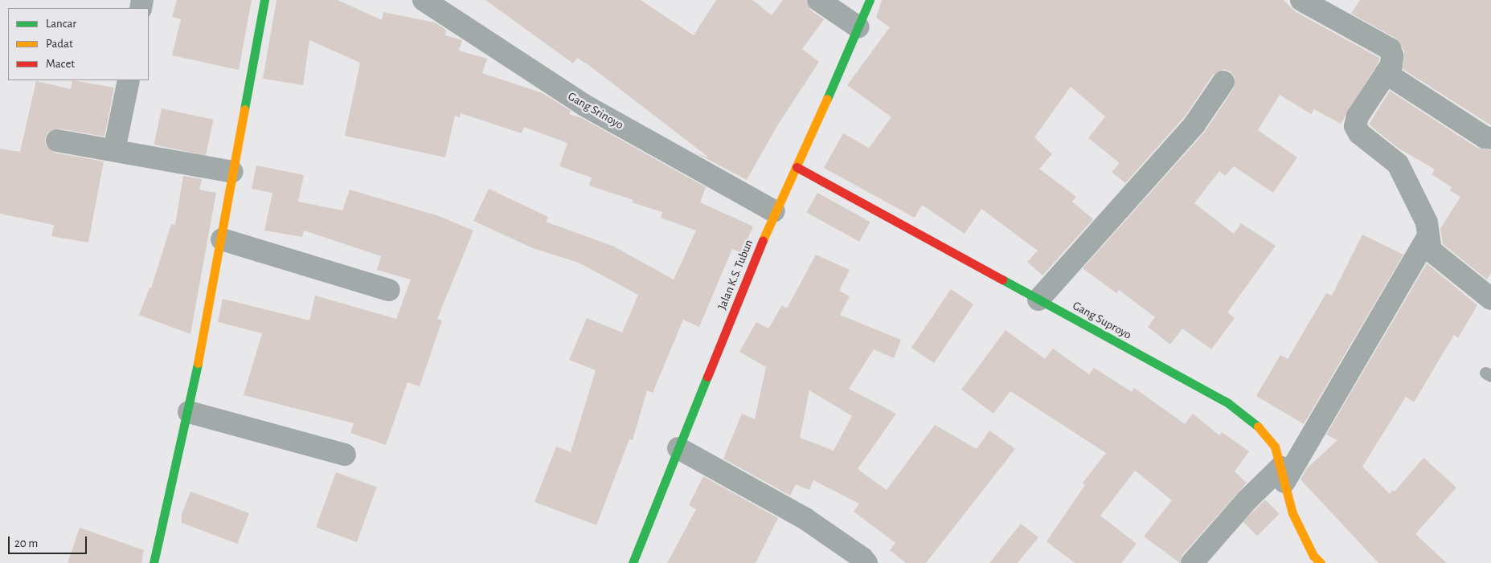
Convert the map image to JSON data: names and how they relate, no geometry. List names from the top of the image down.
{
  "streets": {
    "street": ["Gang Srinoyo", "Jalan K.S. Tubun", "Gang Suproyo"]
  },
  "crossings": [
    ["Gang Srinoyo", "Jalan K.S. Tubun"],
    ["Jalan K.S. Tubun", "Gang Suproyo"]
  ],
  "legend": ["Lancar", "Padat", "Macet"],
  "scale_bar": "20 m"
}
